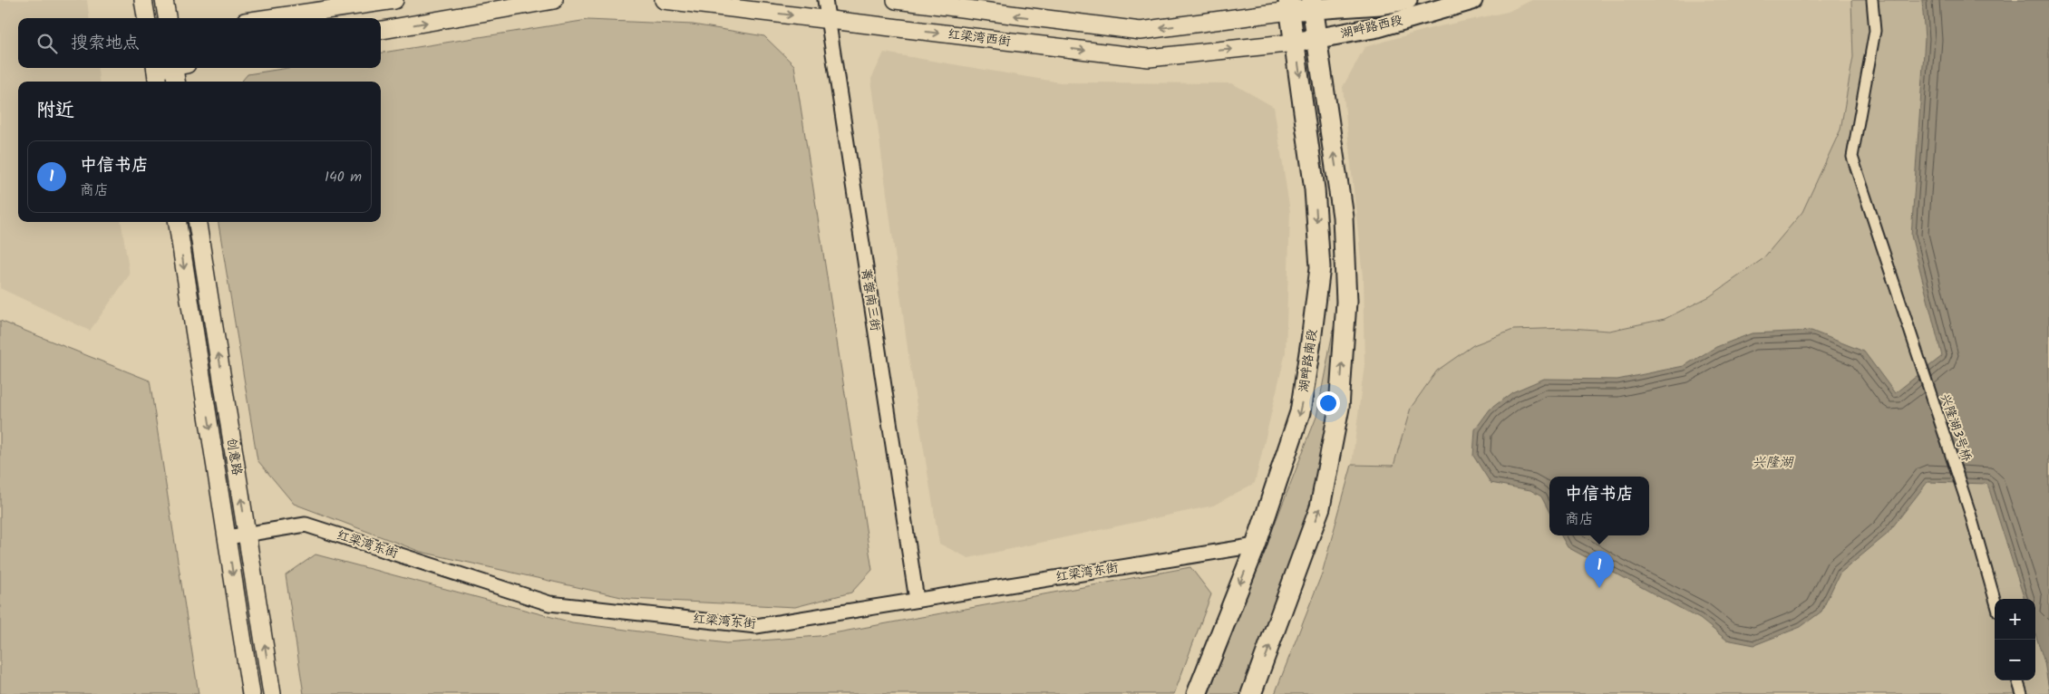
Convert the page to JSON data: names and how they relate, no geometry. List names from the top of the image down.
{
  "streets": {
    "main road": ["湖畔路西段", "湖畔路南段"],
    "street": [
      "红梁湾西街",
      "菁蓉南三街",
      "兴隆湖3号桥",
      "创意路",
      "红梁湾东街"
    ]
  },
  "crossings": [
    ["湖畔路西段", "红梁湾西街"],
    ["湖畔路西段", "湖畔路南段"],
    ["红梁湾西街", "菁蓉南三街"],
    ["红梁湾西街", "湖畔路南段"],
    ["菁蓉南三街", "红梁湾东街"],
    ["湖畔路南段", "红梁湾东街"],
    ["创意路", "红梁湾东街"]
  ],
  "water": ["兴隆湖"],
  "page": {
    "search": "搜索地点",
    "heading": "附近",
    "list": [
      {
        "mark": "1",
        "name": "中信书店",
        "note": "商店",
        "value": "140 m"
      }
    ],
    "popup": ["中信书店", "商店"],
    "pins": "1",
    "map_buttons": ["+", "−"]
  }
}
